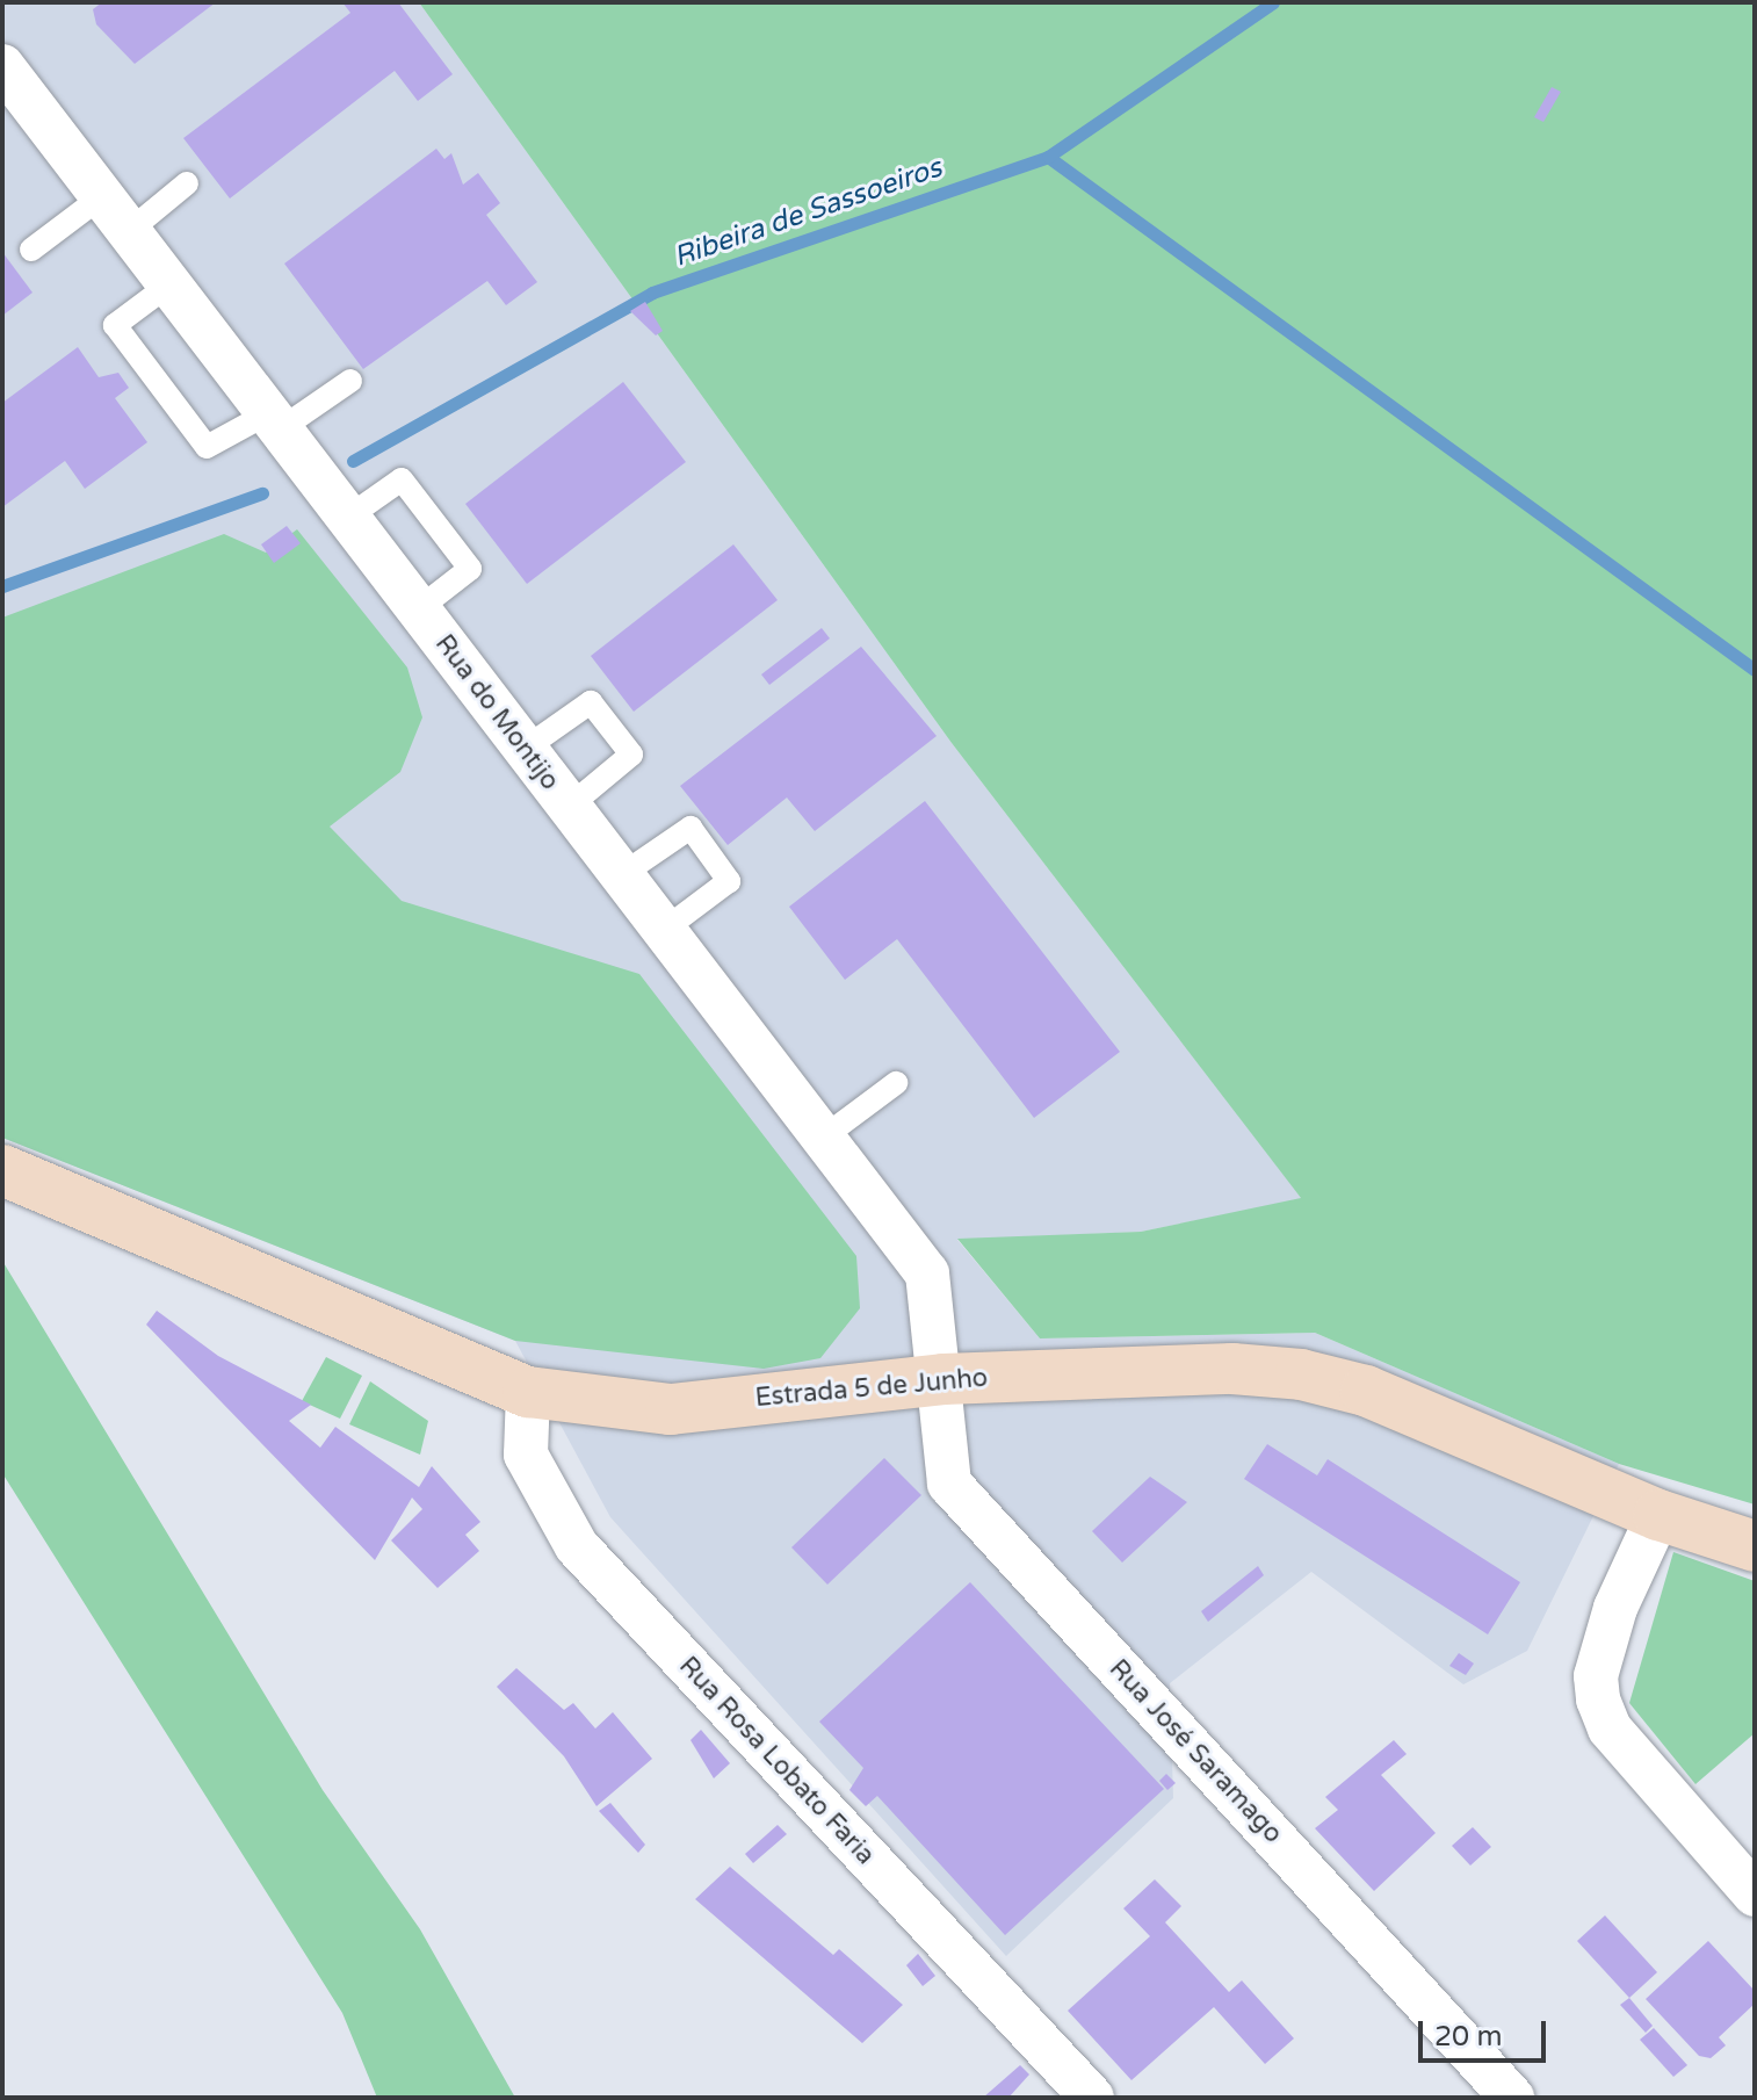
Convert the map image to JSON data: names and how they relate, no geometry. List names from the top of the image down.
{
  "streets": {
    "street": [
      "Rua do Montijo",
      "Estrada 5 de Junho",
      "Rua José Saramago",
      "Rua Rosa Lobato Faria"
    ]
  },
  "crossings": [
    ["Rua do Montijo", "Estrada 5 de Junho"],
    ["Rua do Montijo", "Rua José Saramago"],
    ["Estrada 5 de Junho", "Rua José Saramago"],
    ["Estrada 5 de Junho", "Rua Rosa Lobato Faria"]
  ],
  "water": ["Ribeira de Sassoeiros"],
  "scale_bar": "20 m"
}
